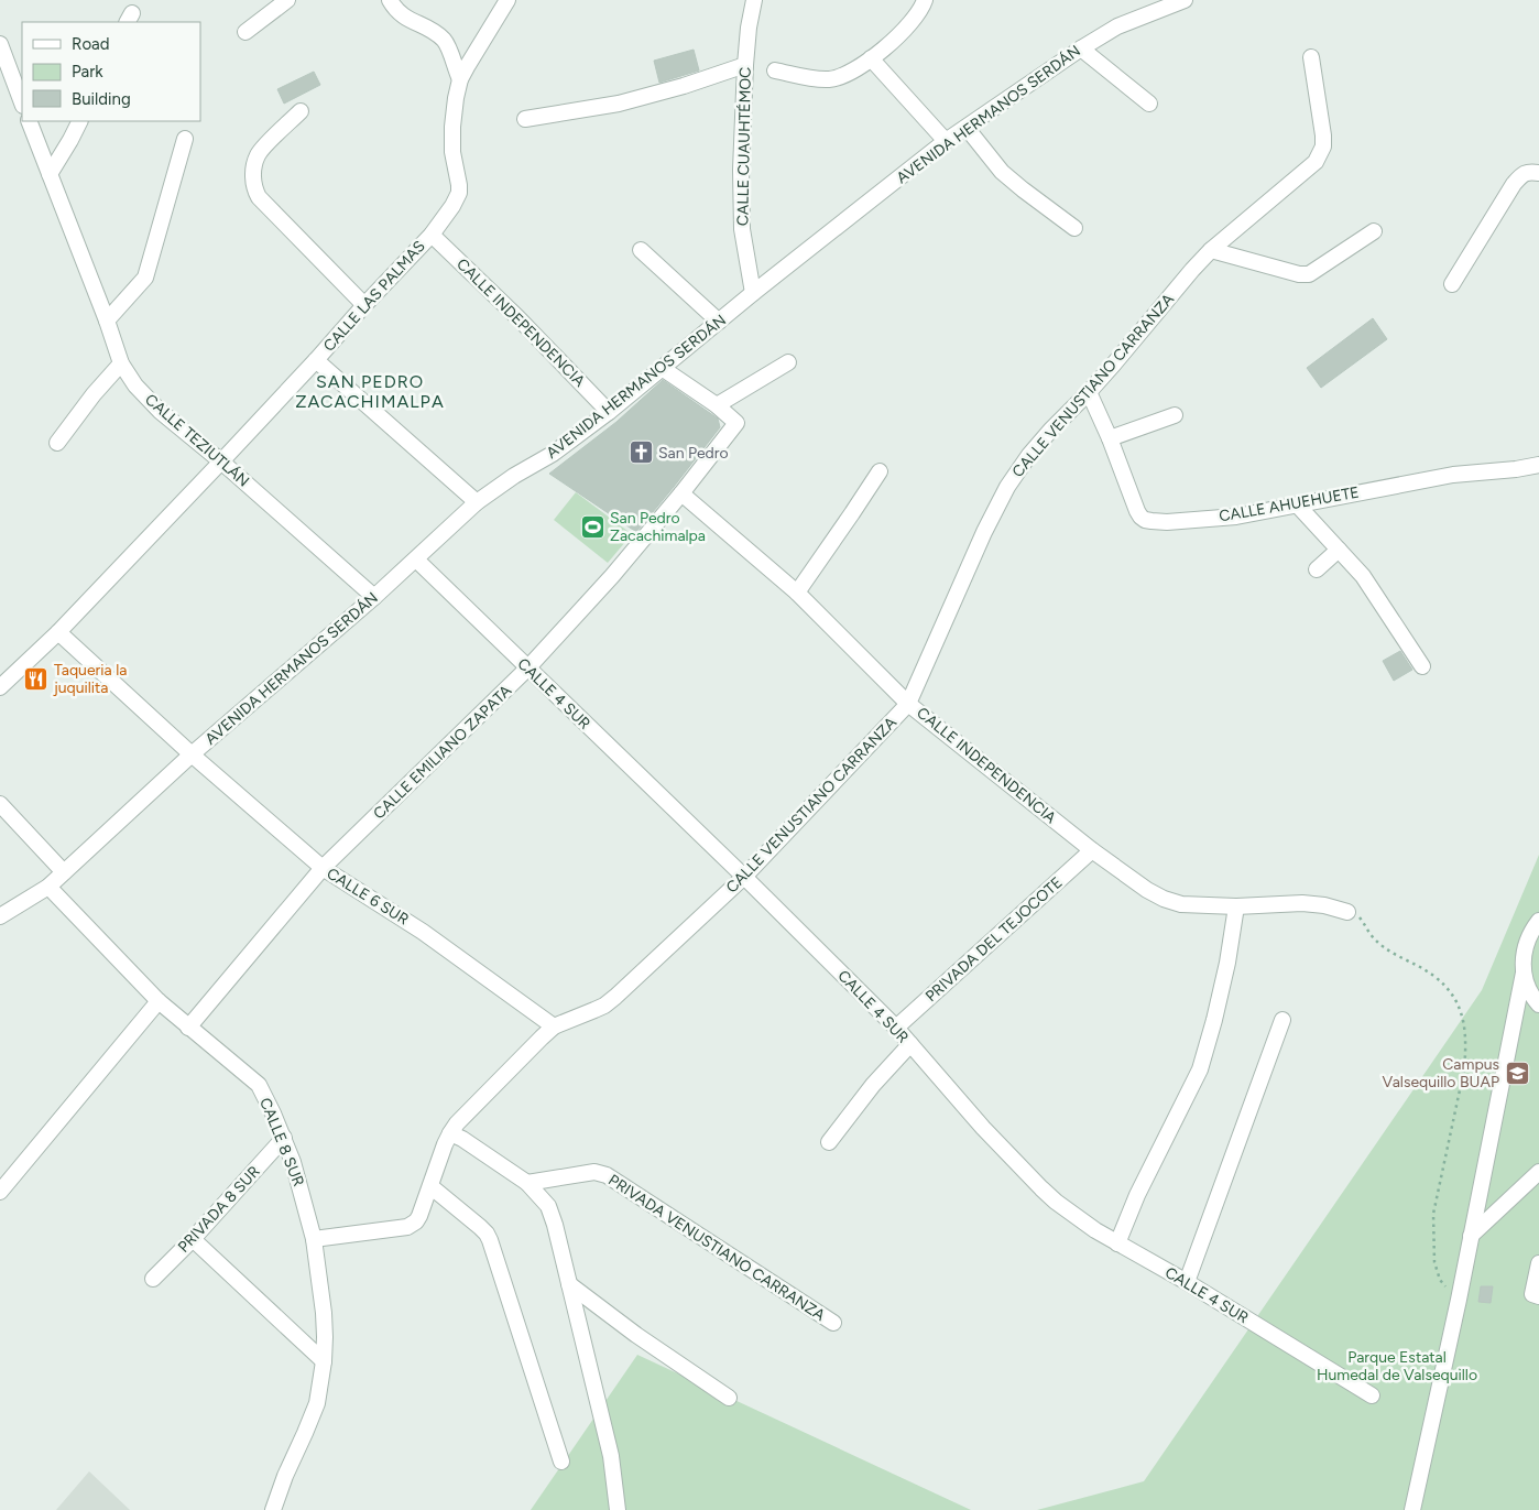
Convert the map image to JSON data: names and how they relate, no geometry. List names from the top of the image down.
{
  "streets": {
    "street": [
      "AVENIDA HERMANOS SERDÁN",
      "CALLE CUAUHTÉMOC",
      "CALLE LAS PALMAS",
      "CALLE INDEPENDENCIA",
      "CALLE VENUSTIANO CARRANZA",
      "CALLE TEZIUTLÁN",
      "CALLE AHUEHUETE",
      "CALLE 4 SUR",
      "CALLE EMILIANO ZAPATA",
      "CALLE 6 SUR",
      "PRIVADA DEL TEJOCOTE",
      "CALLE 8 SUR",
      "PRIVADA 8 SUR",
      "PRIVADA VENUSTIANO CARRANZA"
    ]
  },
  "crossings": [
    ["AVENIDA HERMANOS SERDÁN", "CALLE CUAUHTÉMOC"],
    ["AVENIDA HERMANOS SERDÁN", "CALLE INDEPENDENCIA"],
    ["AVENIDA HERMANOS SERDÁN", "CALLE TEZIUTLÁN"],
    ["AVENIDA HERMANOS SERDÁN", "CALLE 4 SUR"],
    ["AVENIDA HERMANOS SERDÁN", "CALLE 6 SUR"],
    ["AVENIDA HERMANOS SERDÁN", "CALLE 8 SUR"],
    ["CALLE LAS PALMAS", "CALLE INDEPENDENCIA"],
    ["CALLE LAS PALMAS", "CALLE TEZIUTLÁN"],
    ["CALLE LAS PALMAS", "CALLE 6 SUR"],
    ["CALLE INDEPENDENCIA", "CALLE VENUSTIANO CARRANZA"],
    ["CALLE INDEPENDENCIA", "CALLE EMILIANO ZAPATA"],
    ["CALLE INDEPENDENCIA", "PRIVADA DEL TEJOCOTE"],
    ["CALLE VENUSTIANO CARRANZA", "CALLE AHUEHUETE"],
    ["CALLE VENUSTIANO CARRANZA", "CALLE 4 SUR"],
    ["CALLE VENUSTIANO CARRANZA", "CALLE 6 SUR"],
    ["CALLE VENUSTIANO CARRANZA", "CALLE 8 SUR"],
    ["CALLE 4 SUR", "CALLE EMILIANO ZAPATA"],
    ["CALLE 4 SUR", "PRIVADA DEL TEJOCOTE"],
    ["CALLE EMILIANO ZAPATA", "CALLE 6 SUR"],
    ["CALLE EMILIANO ZAPATA", "CALLE 8 SUR"],
    ["CALLE 8 SUR", "PRIVADA 8 SUR"]
  ],
  "districts": ["SAN PEDRO ZACACHIMALPA"],
  "parks": ["Parque Estatal Humedal de Valsequillo"],
  "places": {
    "church": ["San Pedro"],
    "sports": ["San Pedro Zacachimalpa"],
    "restaurant": ["Taqueria la juquilita"],
    "school or university": ["Campus Valsequillo BUAP"]
  },
  "legend": ["Road", "Park", "Building"]
}
